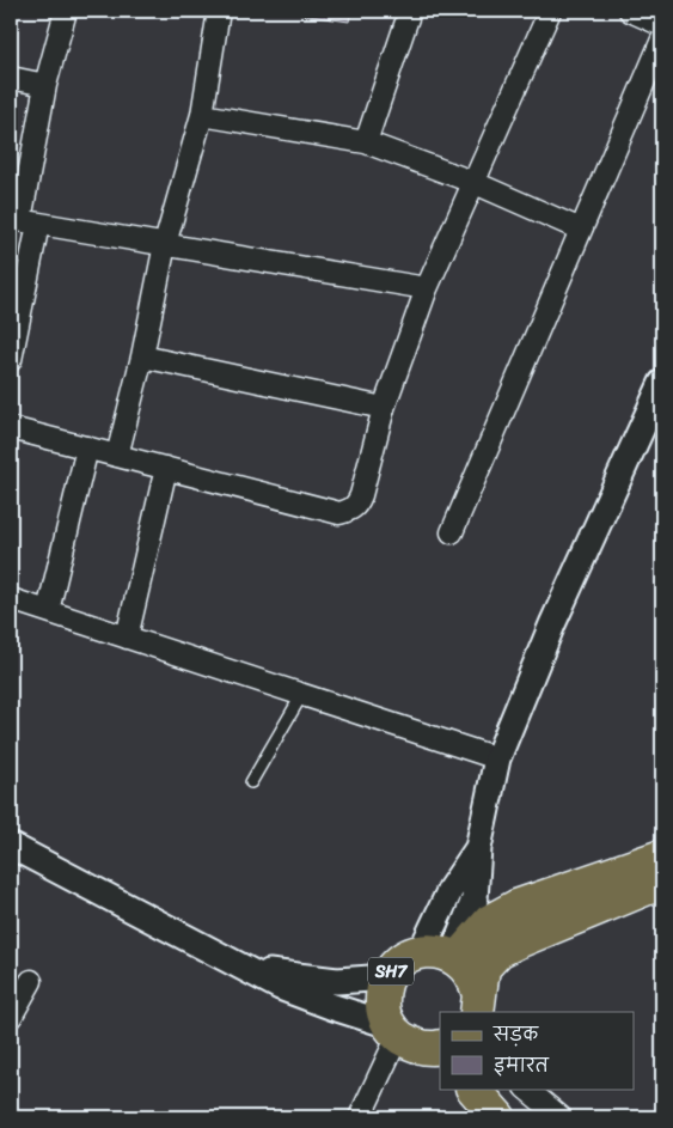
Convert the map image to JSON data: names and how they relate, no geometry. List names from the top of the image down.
{
  "streets": {
    "main road": ["SH7"]
  },
  "legend": ["सड़क", "इमारत"]
}
